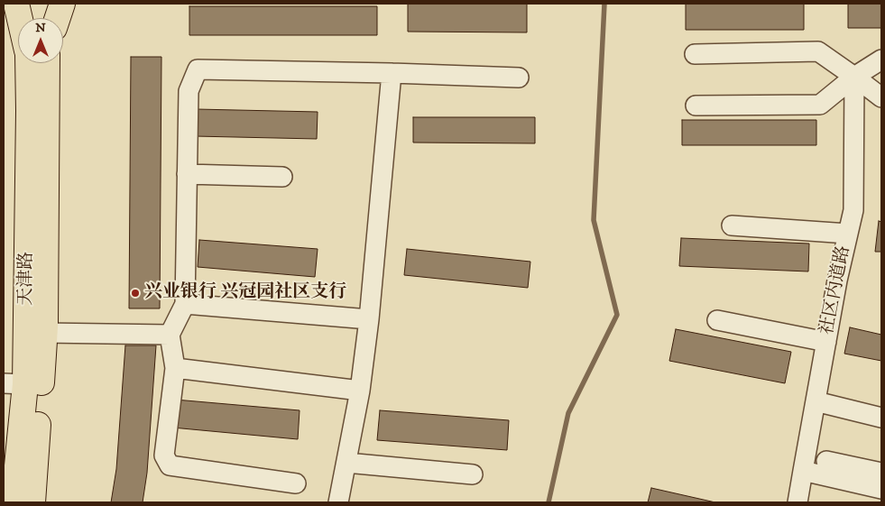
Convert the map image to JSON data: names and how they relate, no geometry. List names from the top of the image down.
{
  "streets": {
    "main road": ["天津路"],
    "street": ["社区内道路"]
  },
  "places": ["兴业银行 兴冠园社区支行"],
  "north": "top"
}
